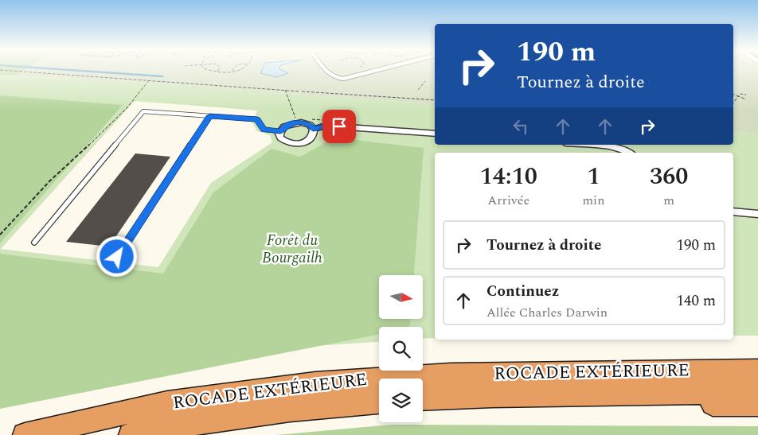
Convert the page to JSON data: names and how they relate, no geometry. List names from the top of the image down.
{
  "streets": {
    "highway": ["ROCADE EXTÉRIEURE"]
  },
  "parks": ["Forêt du Bourgailh"],
  "north": "right",
  "page": {
    "turn": ["190 m", "Tournez à droite"],
    "eta": [
      "14:10",
      "Arrivée",
      "1",
      "min",
      "360",
      "m"
    ],
    "list": [
      {
        "name": "Tournez à droite",
        "value": "190 m"
      },
      {
        "name": "Continuez",
        "note": "Allée Charles Darwin",
        "value": "140 m"
      }
    ]
  }
}
